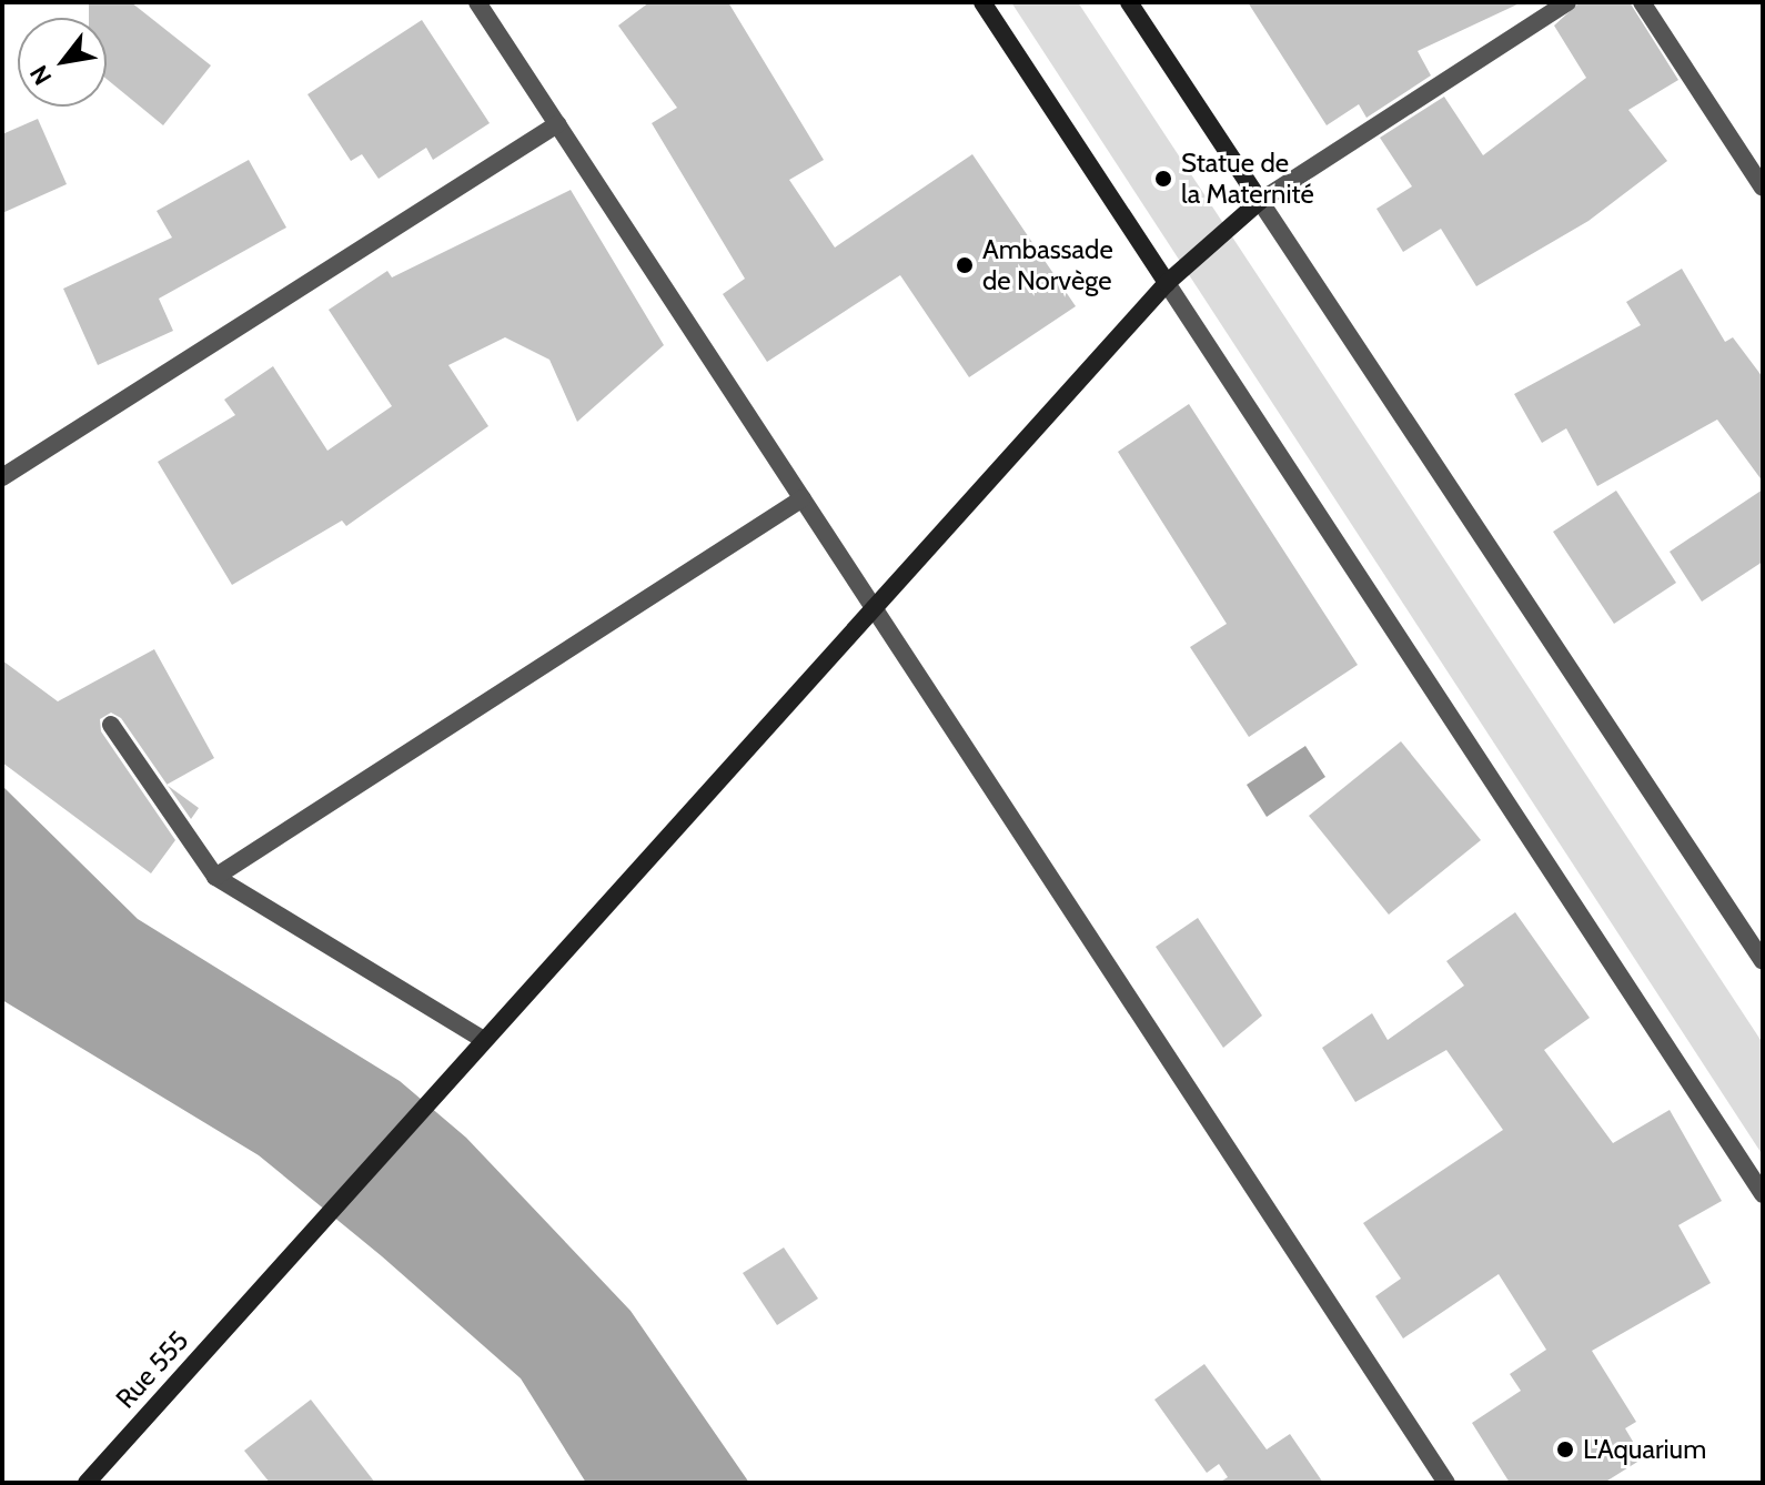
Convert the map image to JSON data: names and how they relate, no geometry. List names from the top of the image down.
{
  "streets": {
    "street": ["Rue 555"]
  },
  "places": ["Statue de la Maternité", "Ambassade de Norvège", "L'Aquarium"],
  "north": "bottom left"
}
